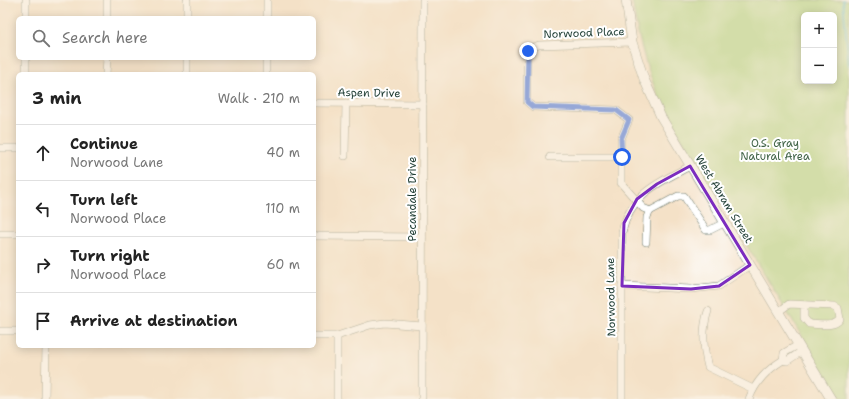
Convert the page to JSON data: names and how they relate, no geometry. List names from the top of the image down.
{
  "streets": {
    "main road": ["West Abram Street"],
    "street": [
      "Norwood Place",
      "Aspen Drive",
      "Pecandale Drive",
      "Norwood Lane"
    ]
  },
  "crossings": [
    ["Norwood Place", "West Abram Street"],
    ["Aspen Drive", "Pecandale Drive"],
    ["West Abram Street", "Norwood Lane"]
  ],
  "parks": ["O.S. Gray Natural Area"],
  "page": {
    "map_buttons": ["+", "−"],
    "search": "Search here",
    "heading": ["3 min", "Walk · 210 m"],
    "list": [
      ["Continue", "Norwood Lane", "40 m"],
      ["Turn left", "Norwood Place", "110 m"],
      ["Turn right", "Norwood Place", "60 m"],
      "Arrive at destination"
    ]
  }
}
